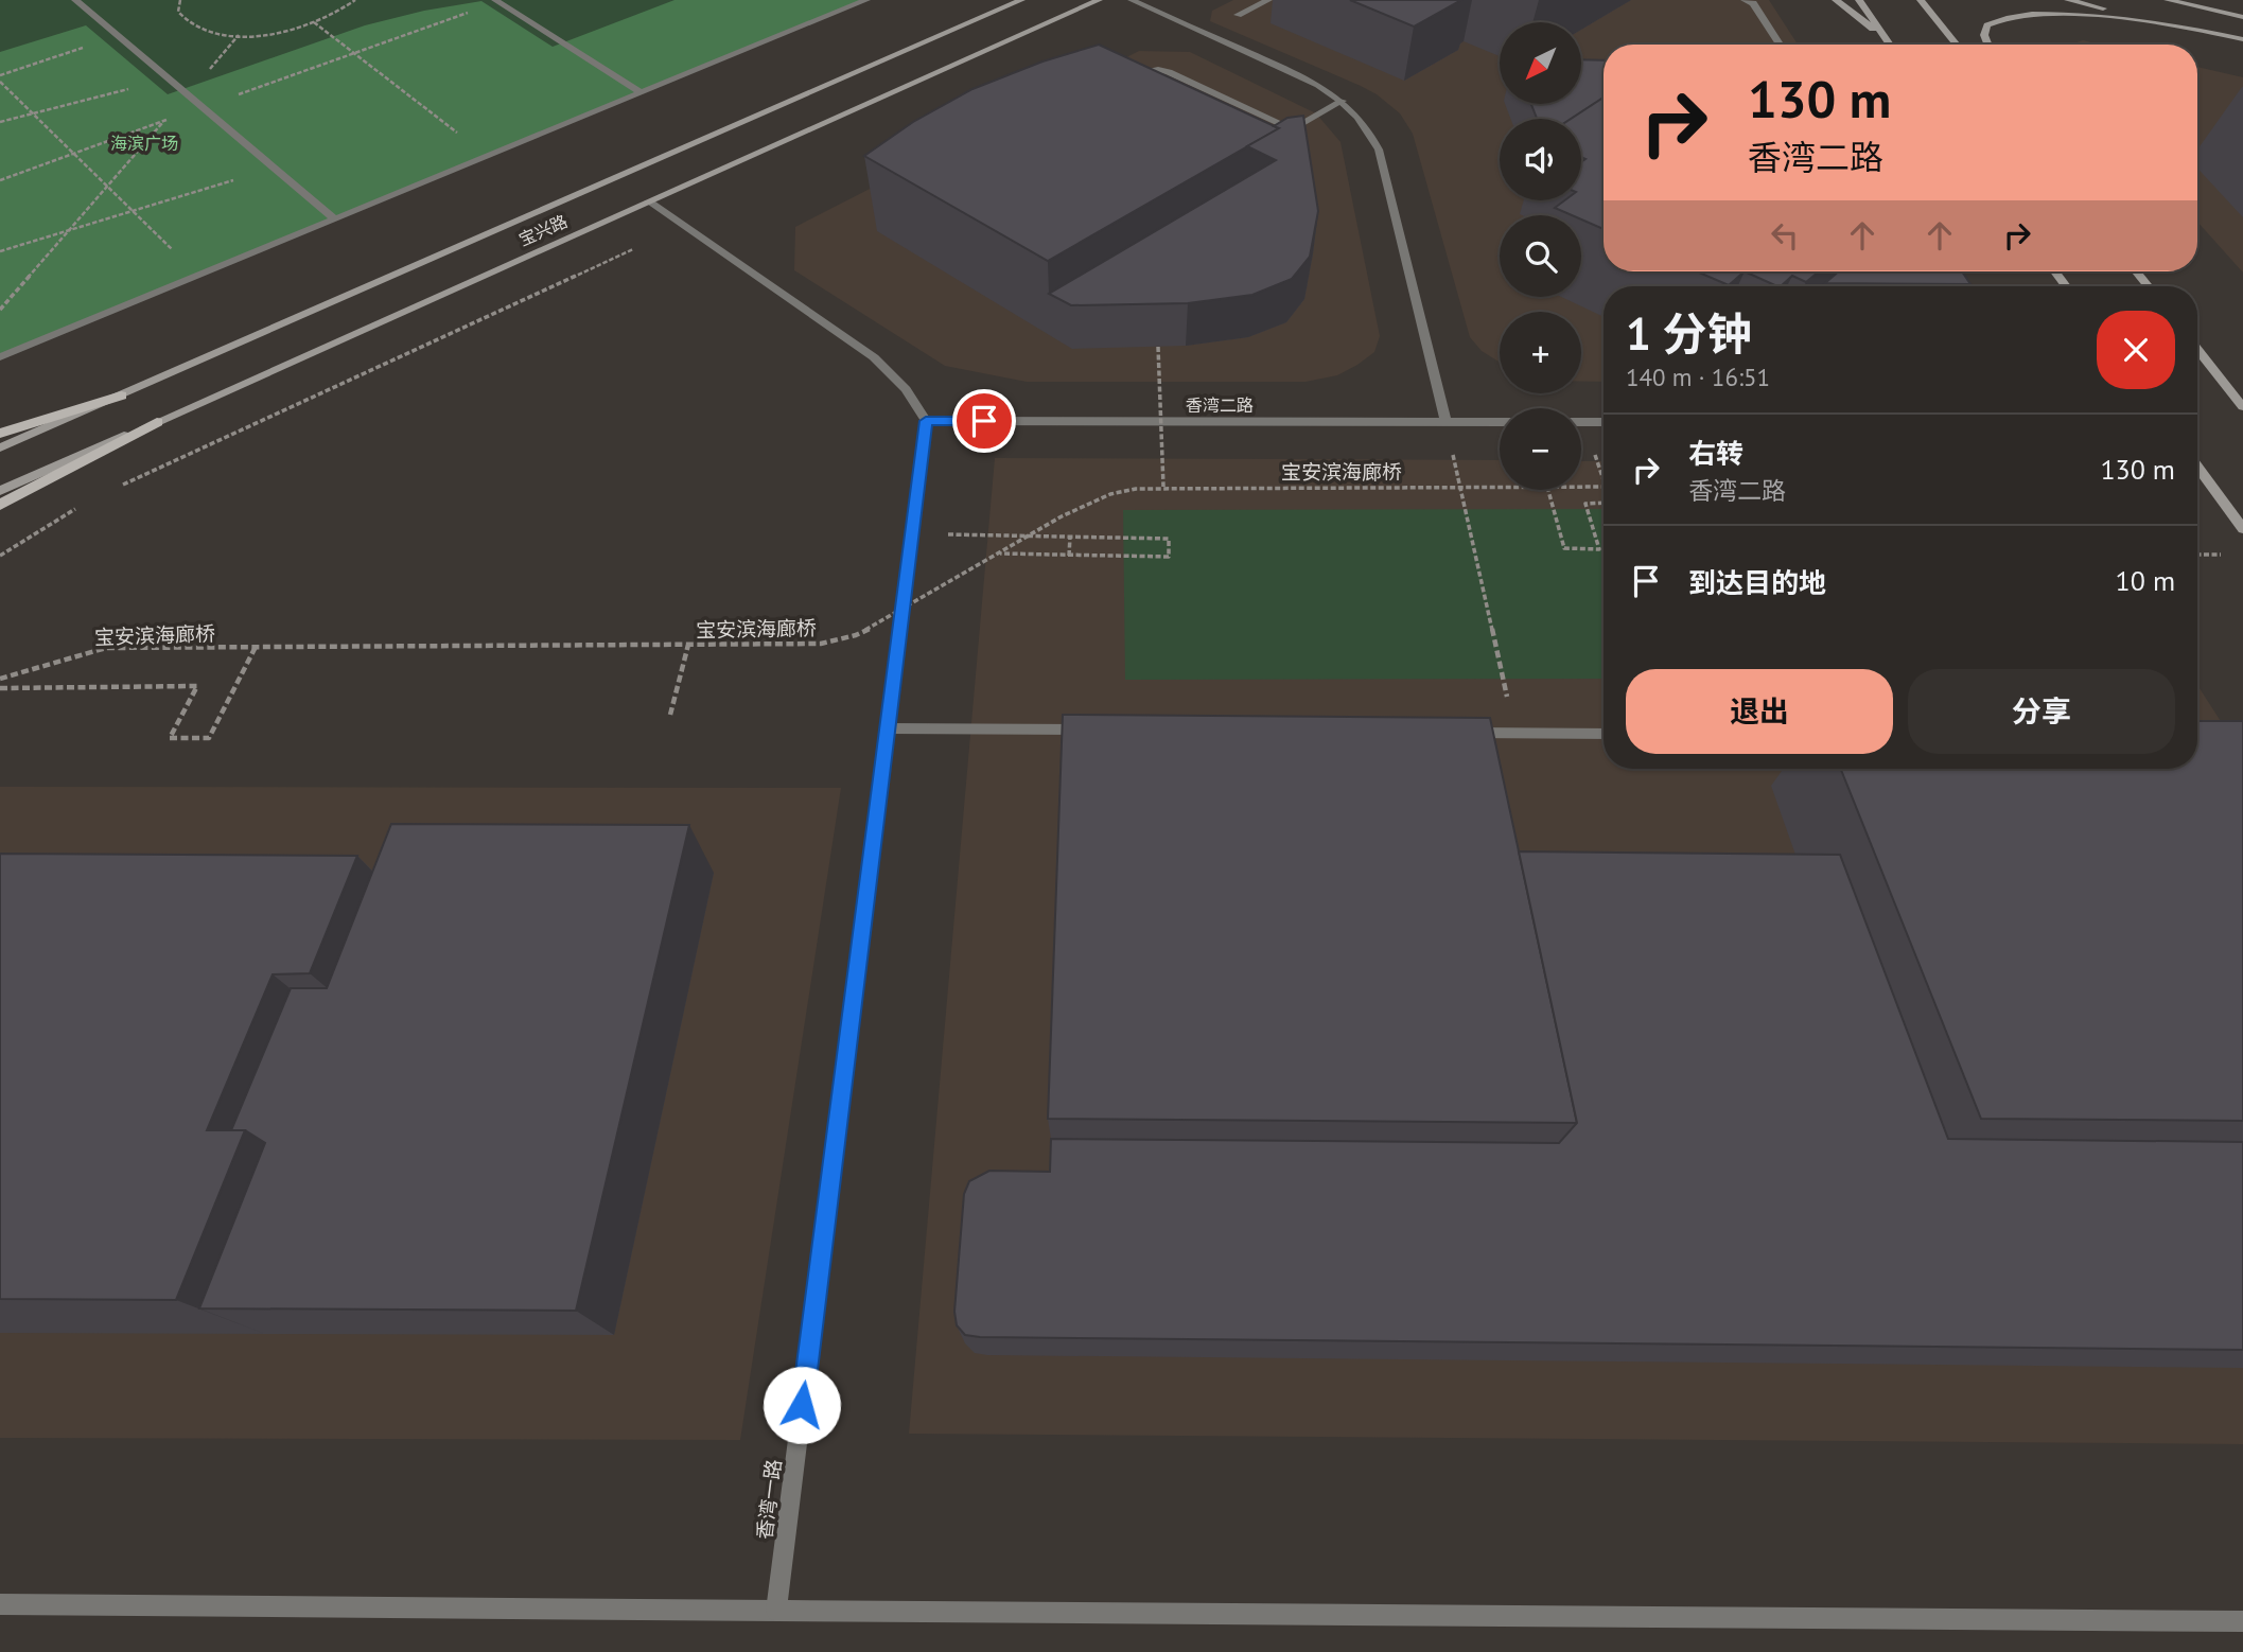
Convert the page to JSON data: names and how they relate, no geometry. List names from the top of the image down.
{
  "streets": {
    "main road": ["宝兴路"],
    "street": ["香湾二路", "香湾一路"],
    "path": ["宝安滨海廊桥"]
  },
  "crossings": [
    ["香湾二路", "香湾一路"]
  ],
  "parks": ["海滨广场"],
  "north": "bottom left",
  "page": {
    "map_buttons": ["+", "−"],
    "turn": ["130 m", "香湾二路"],
    "heading": ["1 分钟", "140 m · 16:51"],
    "list": [
      {
        "name": "右转",
        "note": "香湾二路",
        "value": "130 m"
      },
      {
        "name": "到达目的地",
        "value": "10 m"
      }
    ],
    "buttons": ["退出", "分享"]
  }
}
